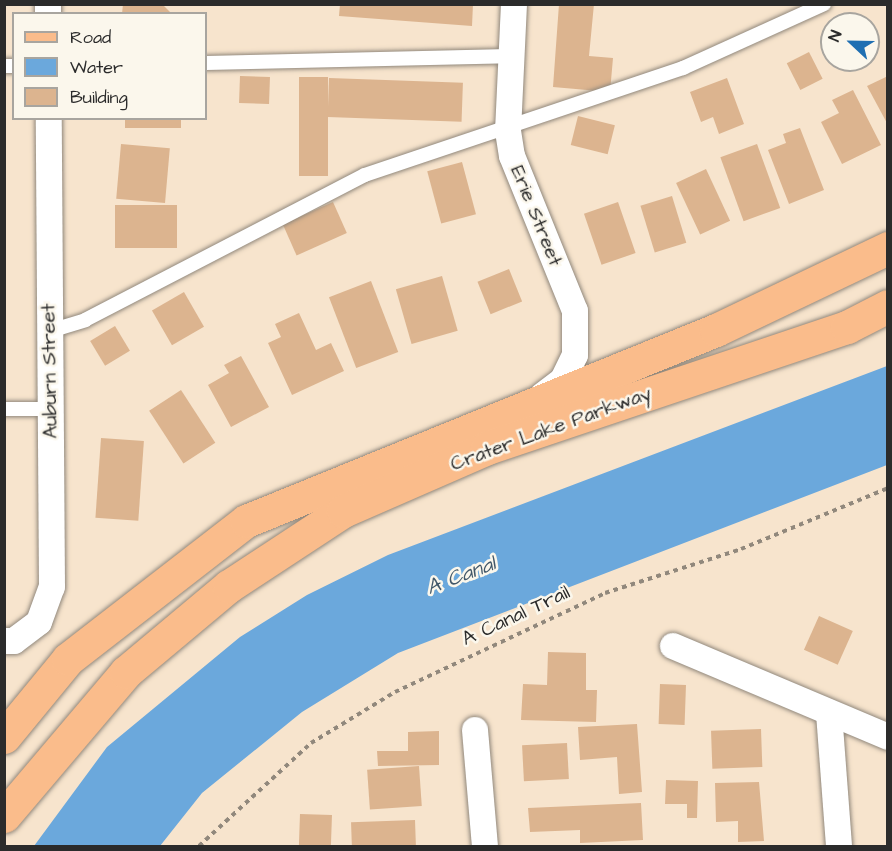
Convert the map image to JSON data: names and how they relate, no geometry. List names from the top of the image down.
{
  "streets": {
    "main road": ["Crater Lake Parkway"],
    "street": ["Erie Street", "Auburn Street"],
    "path": ["A Canal Trail"]
  },
  "crossings": [
    ["Erie Street", "Crater Lake Parkway"]
  ],
  "water": ["A Canal"],
  "legend": ["Road", "Water", "Building"],
  "north": "left"
}
